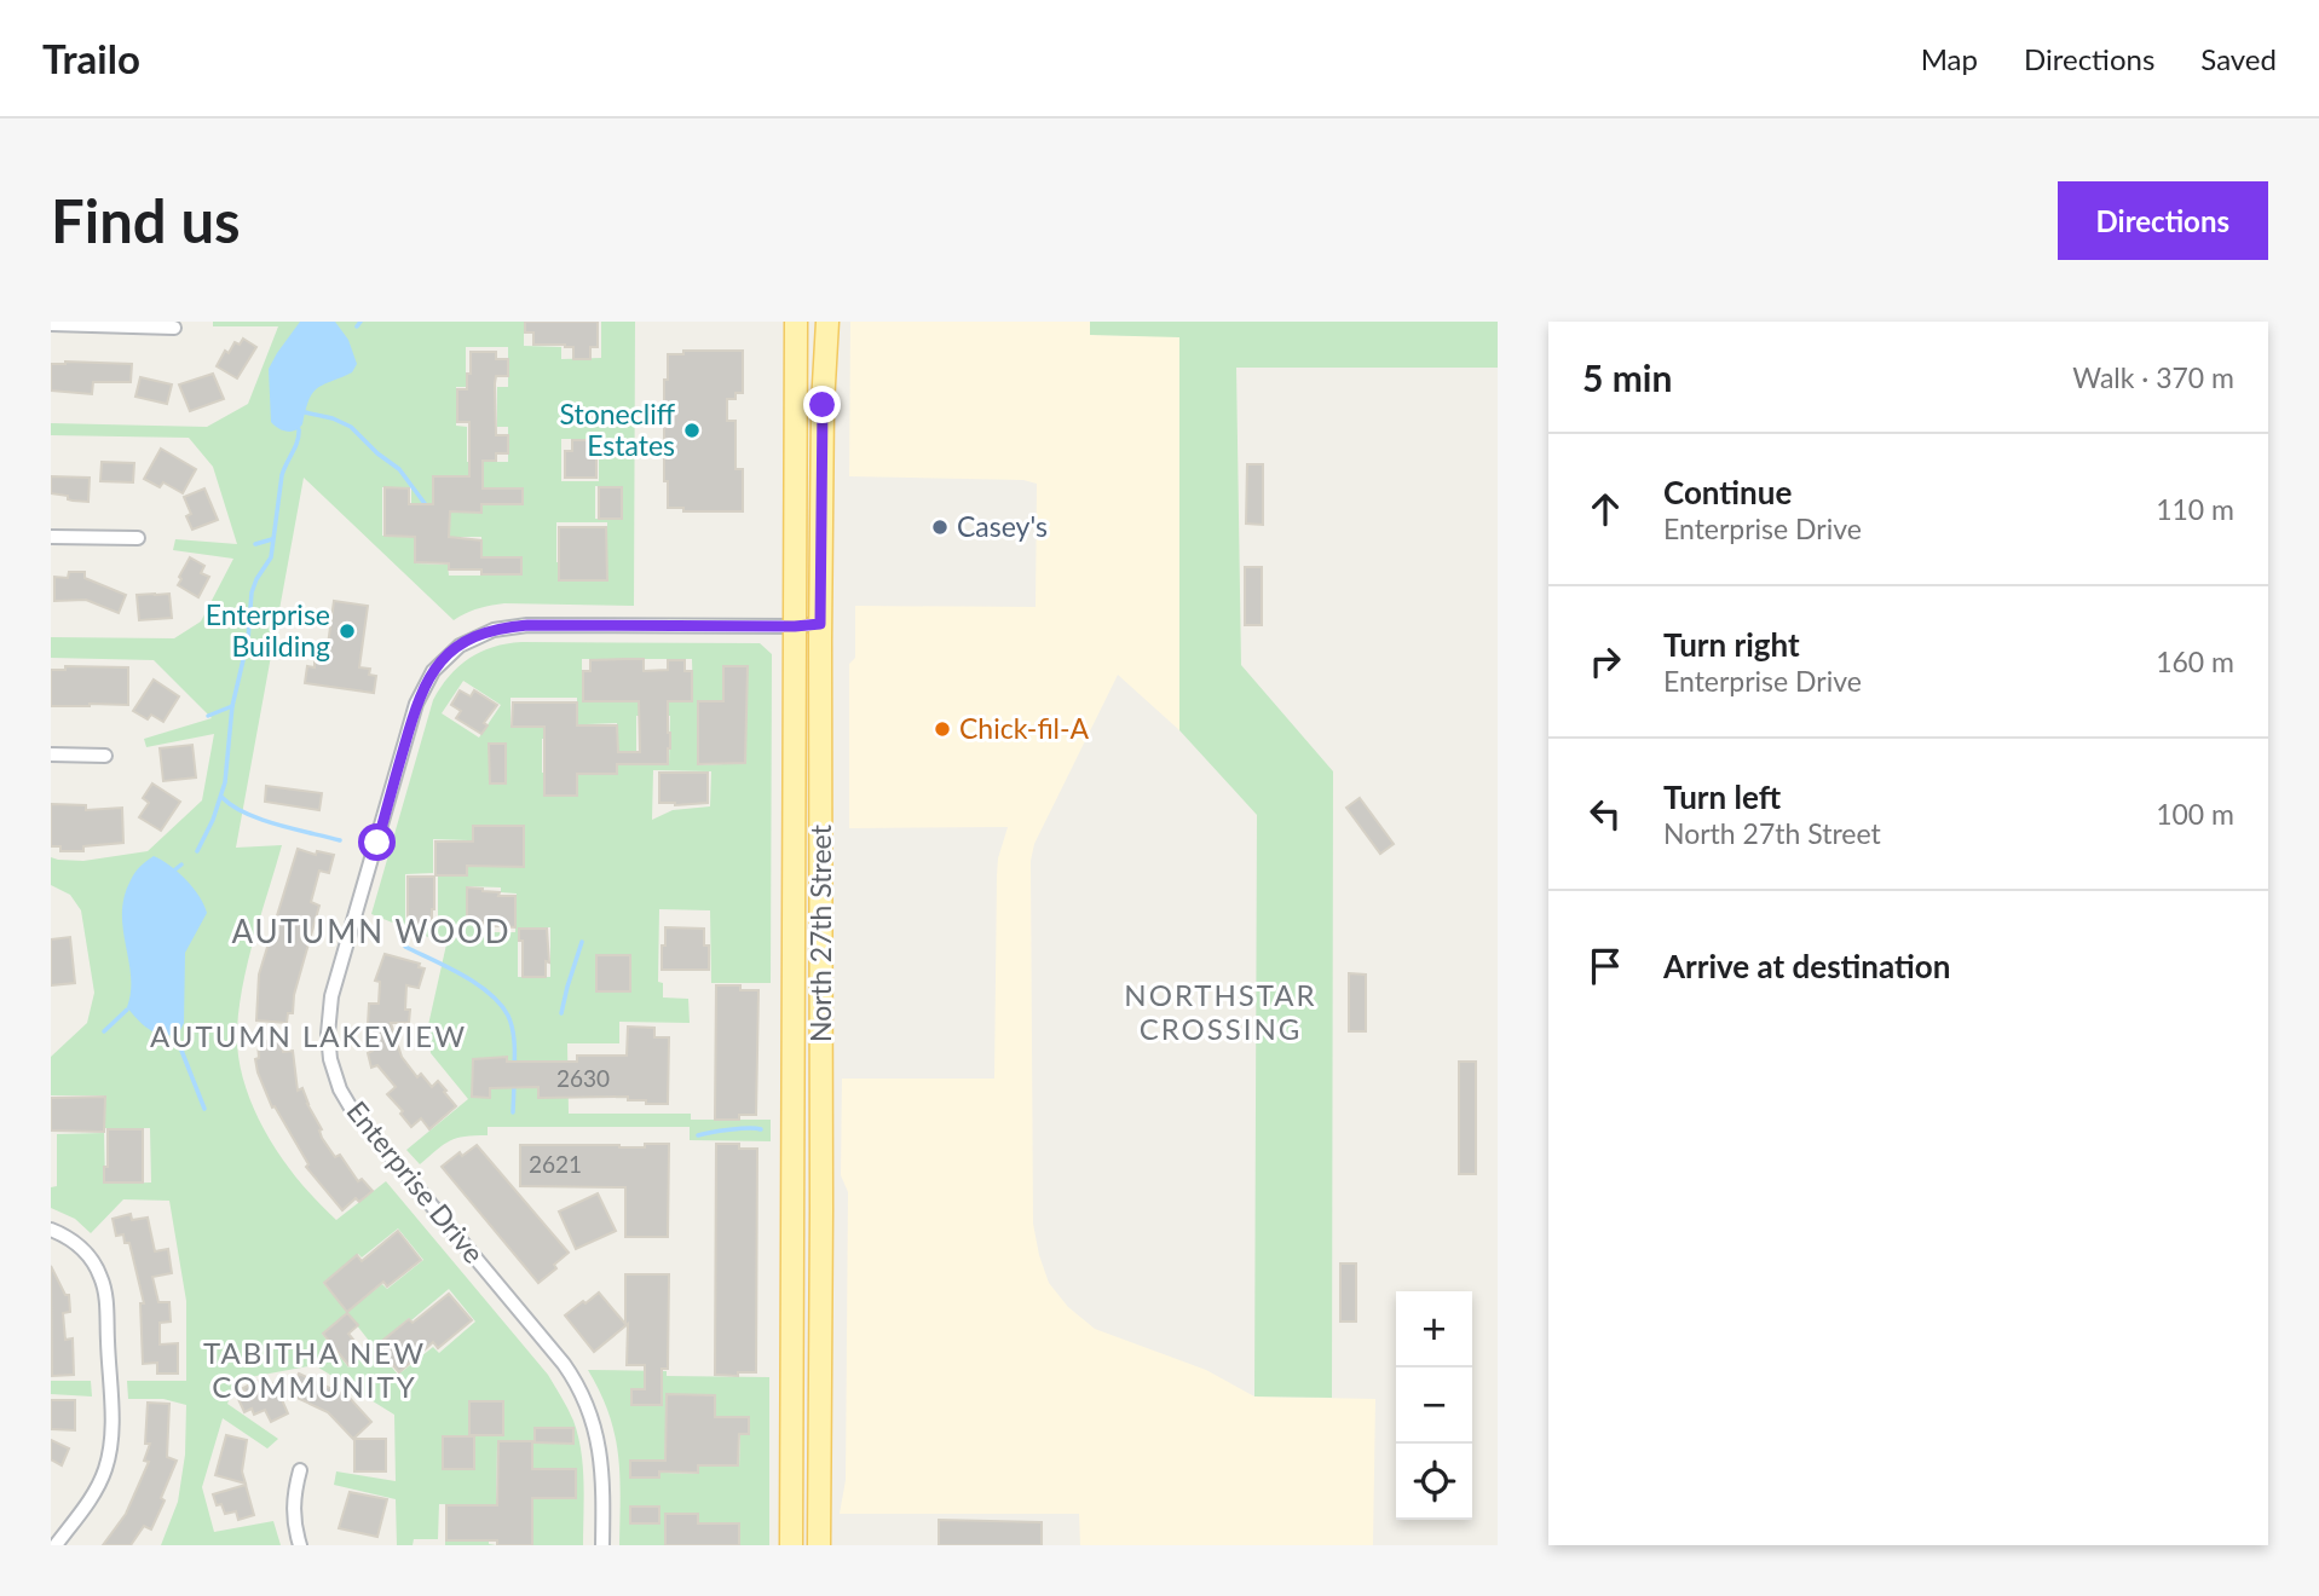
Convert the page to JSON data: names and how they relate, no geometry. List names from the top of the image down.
{
  "streets": {
    "main road": ["North 27th Street"],
    "street": ["Enterprise Drive"]
  },
  "crossings": [
    ["North 27th Street", "Enterprise Drive"]
  ],
  "districts": [
    "AUTUMN WOOD",
    "NORTHSTAR CROSSING",
    "AUTUMN LAKEVIEW",
    "TABITHA NEW COMMUNITY"
  ],
  "places": [
    "Stonecliff Estates",
    "Casey's",
    "Enterprise Building",
    "Chick-fil-A"
  ],
  "house_numbers": ["2630", "2621"],
  "page": {
    "header": "Trailo",
    "nav": ["Map", "Directions", "Saved"],
    "buttons": "Directions",
    "title": "Find us",
    "heading": ["5 min", "Walk · 370 m"],
    "list": [
      ["Continue", "Enterprise Drive", "110 m"],
      ["Turn right", "Enterprise Drive", "160 m"],
      ["Turn left", "North 27th Street", "100 m"],
      "Arrive at destination"
    ],
    "map_buttons": ["+", "−"]
  }
}
